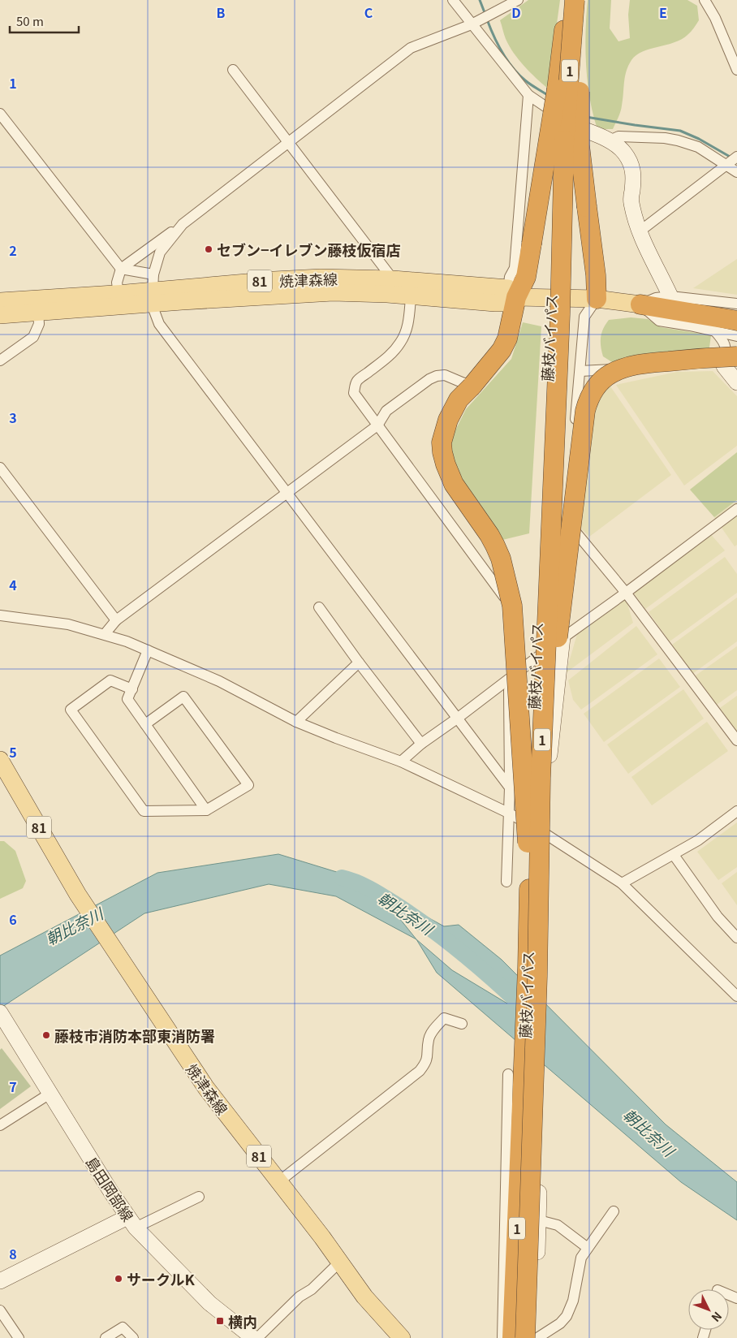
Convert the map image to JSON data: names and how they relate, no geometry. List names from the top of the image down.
{
  "streets": {
    "highway": ["1", "藤枝バイパス"],
    "main road": ["焼津森線", "81"],
    "street": ["島田岡部線"]
  },
  "crossings": [
    ["1", "藤枝バイパス"]
  ],
  "water": ["朝比奈川"],
  "places": {
    "other": ["セブン−イレブン藤枝仮宿店", "藤枝市消防本部東消防署", "サークルK"],
    "transit": ["横内"]
  },
  "scale_bar": "50 m",
  "north": "bottom right",
  "grid": {
    "columns": [
      "B",
      "C",
      "D",
      "E"
    ],
    "rows": [
      "1",
      "2",
      "3",
      "4",
      "5",
      "6",
      "7",
      "8"
    ]
  }
}
